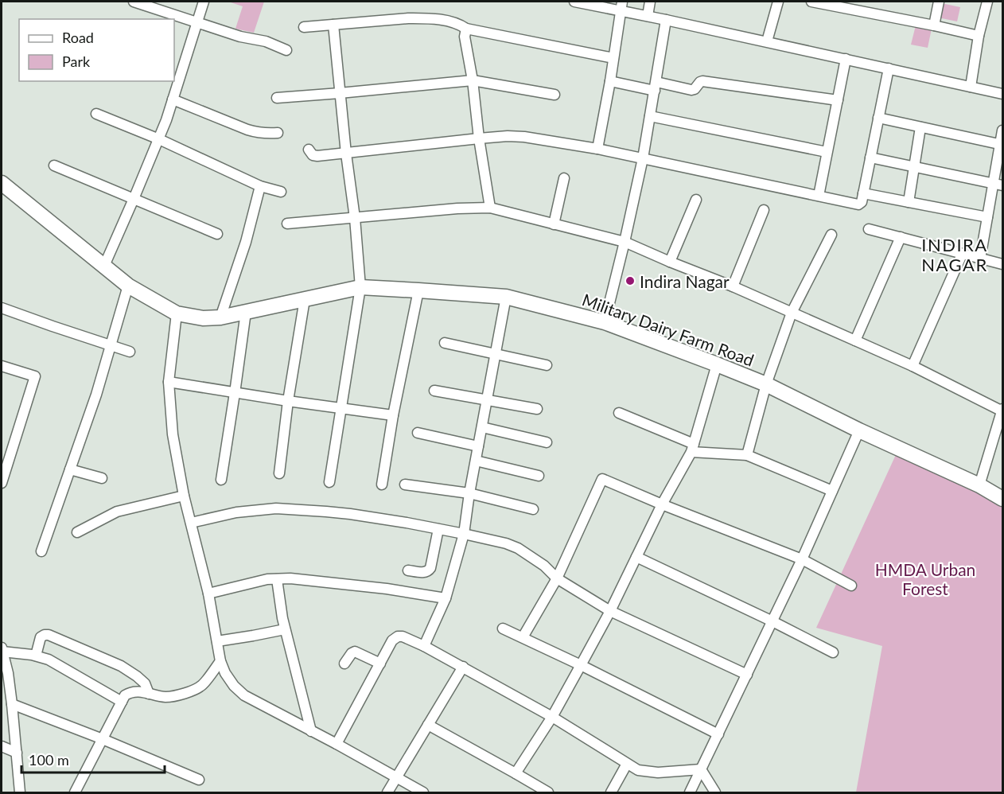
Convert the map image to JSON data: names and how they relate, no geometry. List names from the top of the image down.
{
  "streets": {
    "main road": ["Military Dairy Farm Road"]
  },
  "districts": ["INDIRA NAGAR"],
  "parks": ["HMDA Urban Forest"],
  "places": ["Indira Nagar"],
  "legend": ["Road", "Park"],
  "scale_bar": "100 m"
}
